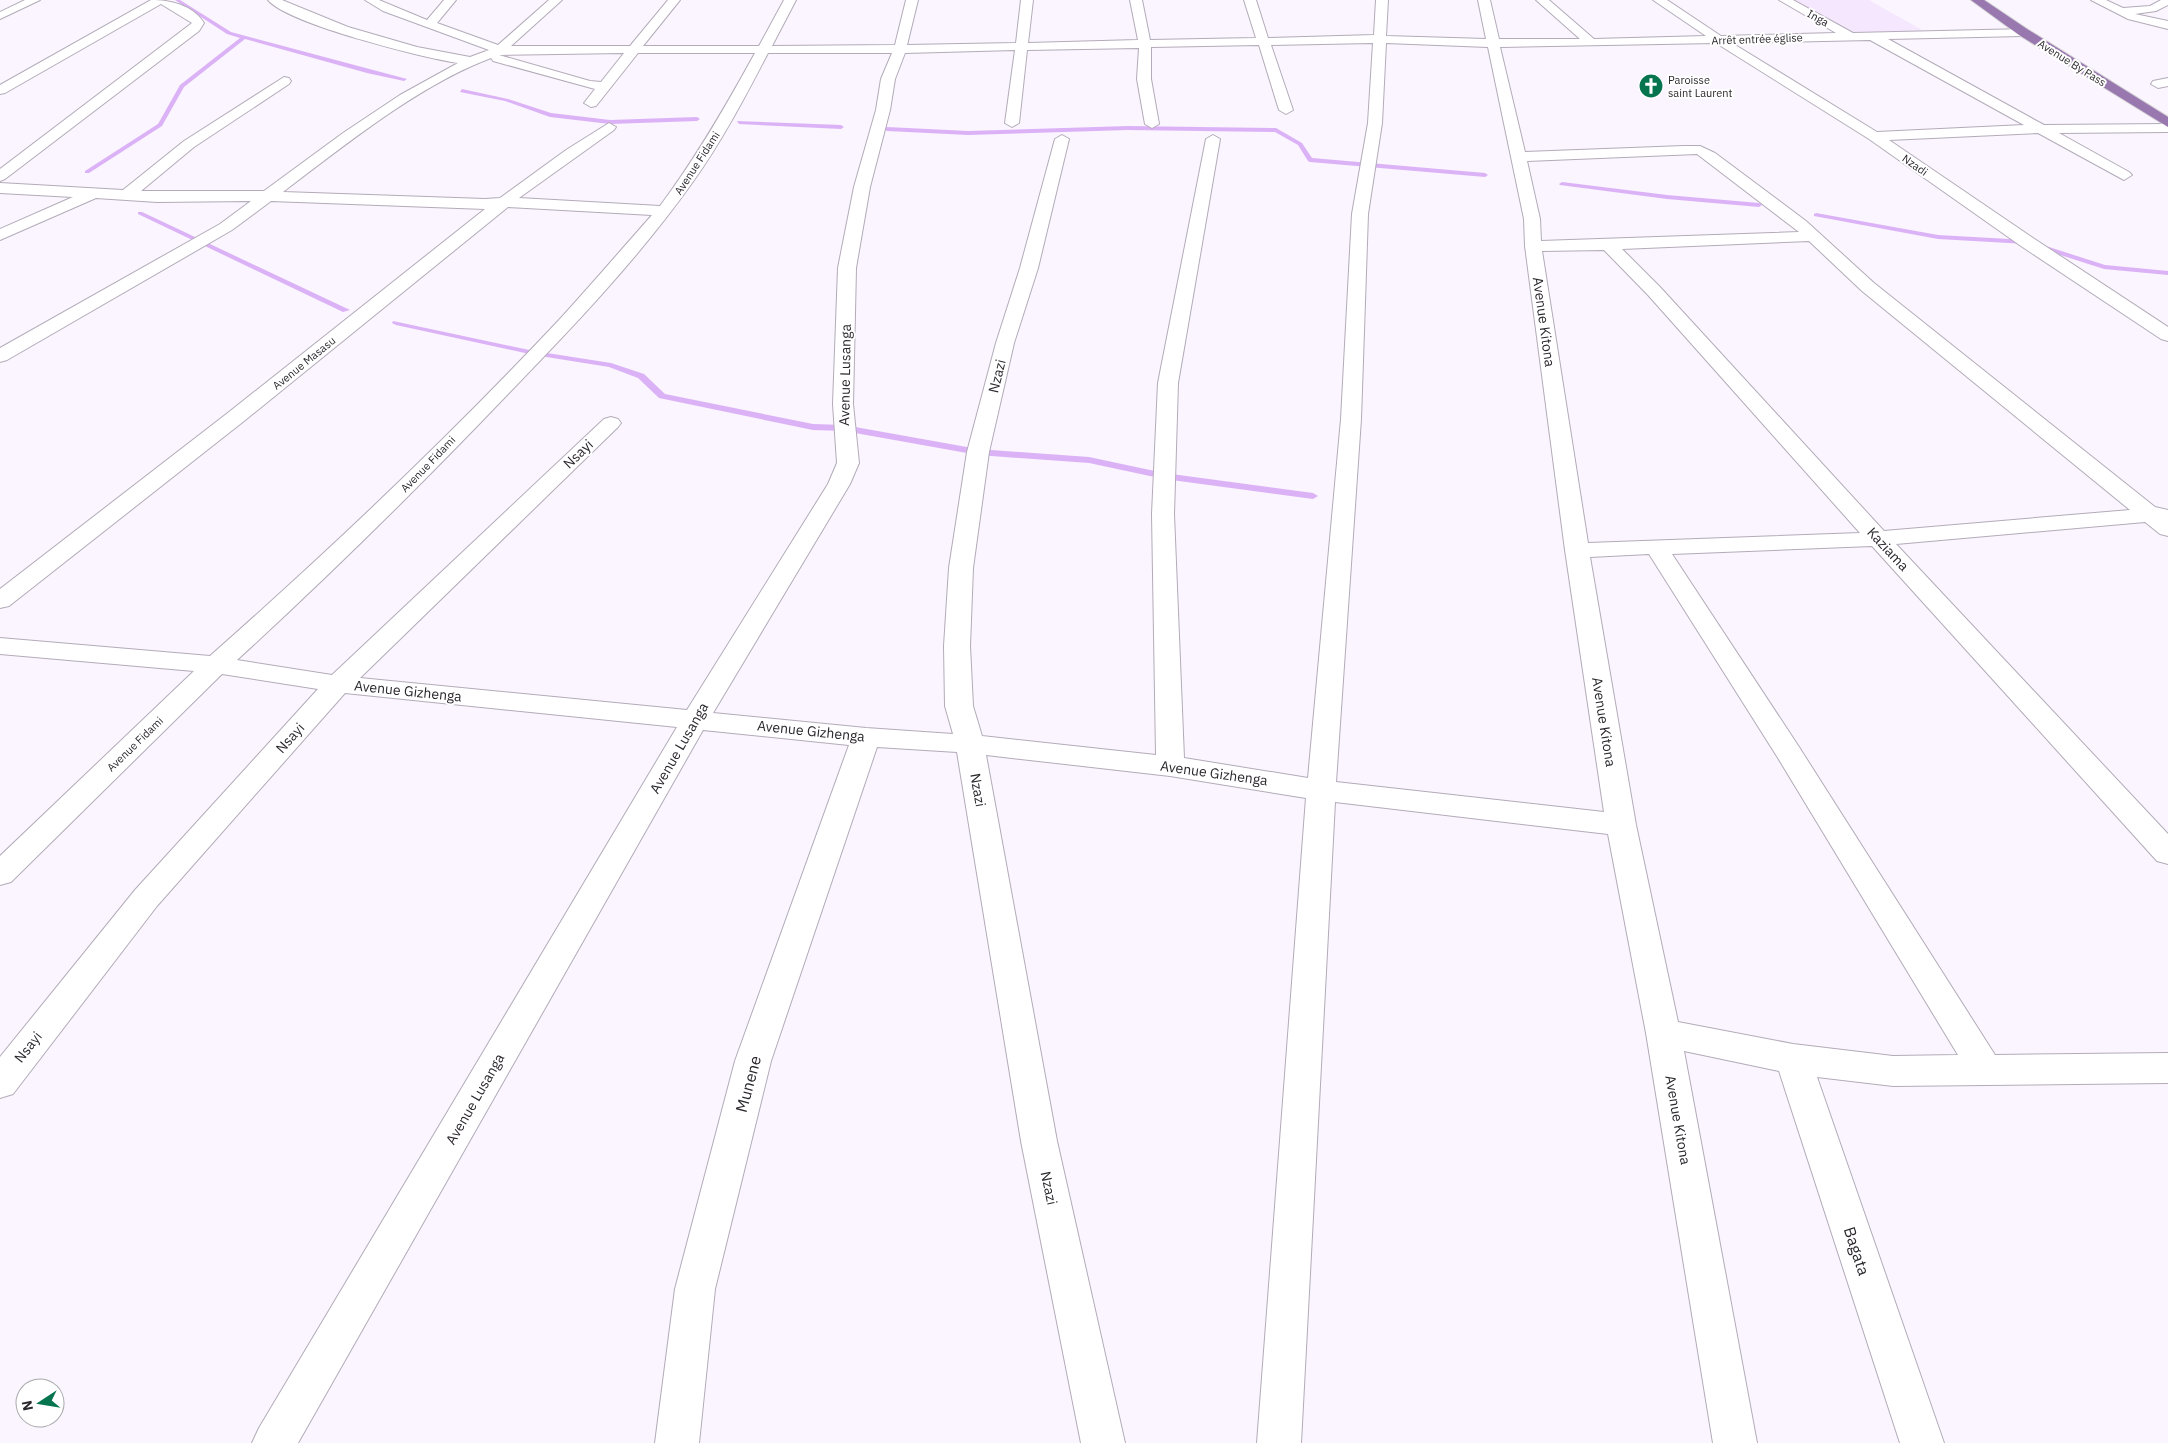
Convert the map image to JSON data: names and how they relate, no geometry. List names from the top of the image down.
{
  "streets": {
    "highway": ["Avenue By Pass"],
    "street": [
      "Inga",
      "Arrêt entrée église",
      "Avenue Fidami",
      "Nzadi",
      "Avenue Kitona",
      "Avenue Masasu",
      "Avenue Lusanga",
      "Nzazi",
      "Nsayi",
      "Kaziama",
      "Avenue Gizhenga",
      "Munene",
      "Bagata"
    ]
  },
  "crossings": [
    ["Inga", "Arrêt entrée église"],
    ["Arrêt entrée église", "Avenue By Pass"],
    ["Arrêt entrée église", "Avenue Fidami"],
    ["Arrêt entrée église", "Nzadi"],
    ["Arrêt entrée église", "Avenue Kitona"],
    ["Arrêt entrée église", "Avenue Lusanga"],
    ["Avenue Fidami", "Avenue Gizhenga"],
    ["Avenue Kitona", "Avenue Gizhenga"],
    ["Avenue Lusanga", "Avenue Gizhenga"],
    ["Nzazi", "Avenue Gizhenga"],
    ["Nsayi", "Avenue Gizhenga"],
    ["Avenue Gizhenga", "Munene"]
  ],
  "places": {
    "church": ["Paroisse saint Laurent"]
  },
  "north": "left"
}
